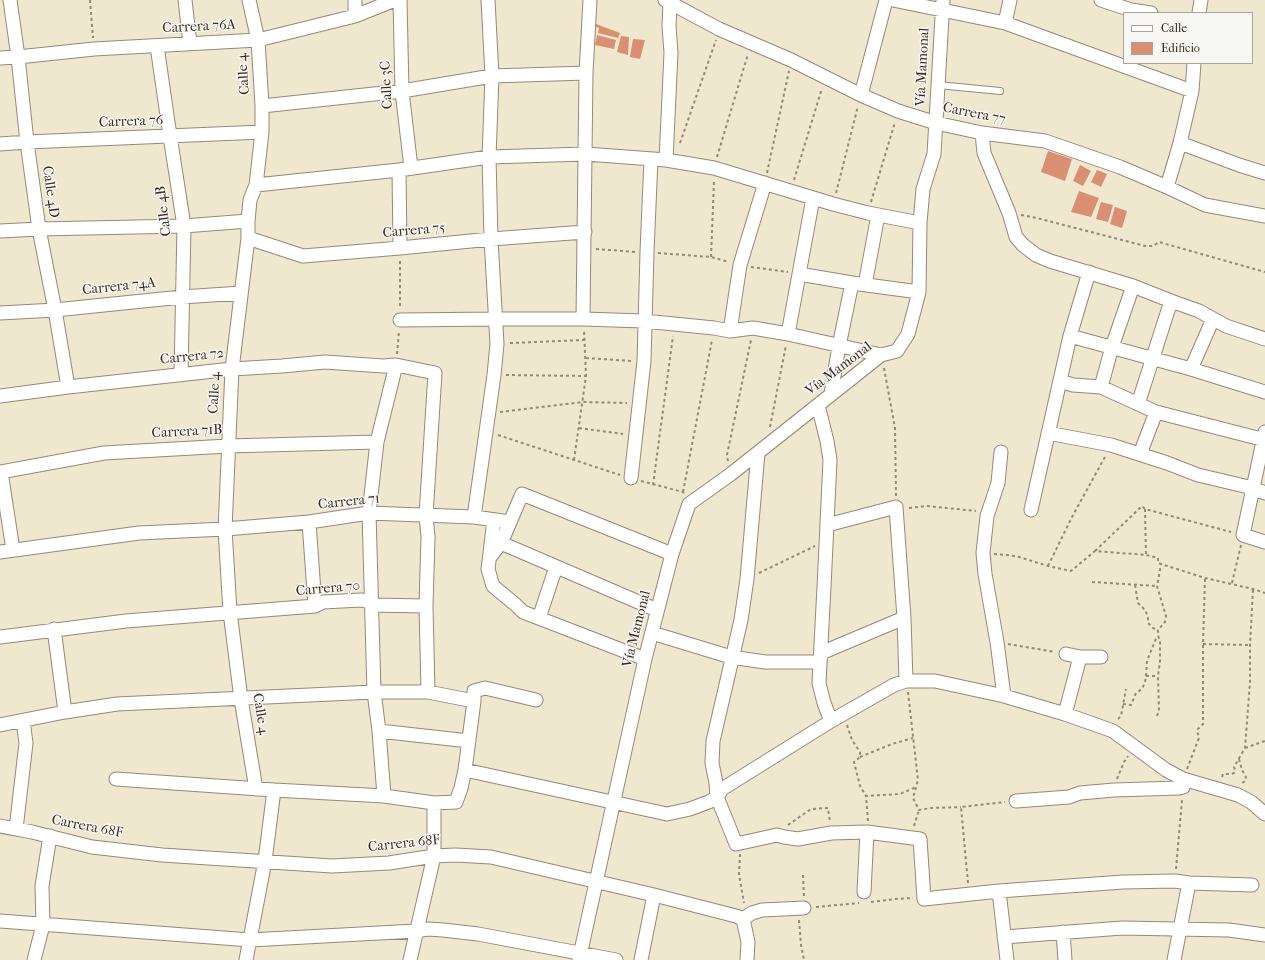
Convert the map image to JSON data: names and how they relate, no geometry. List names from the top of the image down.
{
  "streets": {
    "street": [
      "Carrera 76A",
      "Vía Mamonal",
      "Calle 4",
      "Calle 3C",
      "Carrera 77",
      "Carrera 76",
      "Calle 4D",
      "Calle 4B",
      "Carrera 75",
      "Carrera 74A",
      "Carrera 72",
      "Carrera 71B",
      "Carrera 71",
      "Carrera 70",
      "Carrera 68F"
    ]
  },
  "crossings": [
    ["Carrera 76A", "Calle 4"],
    ["Carrera 76A", "Calle 4D"],
    ["Carrera 76A", "Calle 4B"],
    ["Vía Mamonal", "Carrera 77"],
    ["Vía Mamonal", "Carrera 68F"],
    ["Calle 4", "Carrera 76"],
    ["Calle 4", "Carrera 75"],
    ["Calle 4", "Carrera 74A"],
    ["Calle 4", "Carrera 72"],
    ["Calle 4", "Carrera 71B"],
    ["Calle 4", "Carrera 71"],
    ["Calle 4", "Carrera 70"],
    ["Calle 3C", "Carrera 75"],
    ["Carrera 76", "Calle 4D"],
    ["Carrera 76", "Calle 4B"],
    ["Calle 4D", "Carrera 74A"],
    ["Calle 4D", "Carrera 72"],
    ["Calle 4B", "Carrera 74A"],
    ["Calle 4B", "Carrera 72"],
    ["Carrera 72", "Carrera 71"]
  ],
  "legend": ["Calle", "Edificio"]
}
